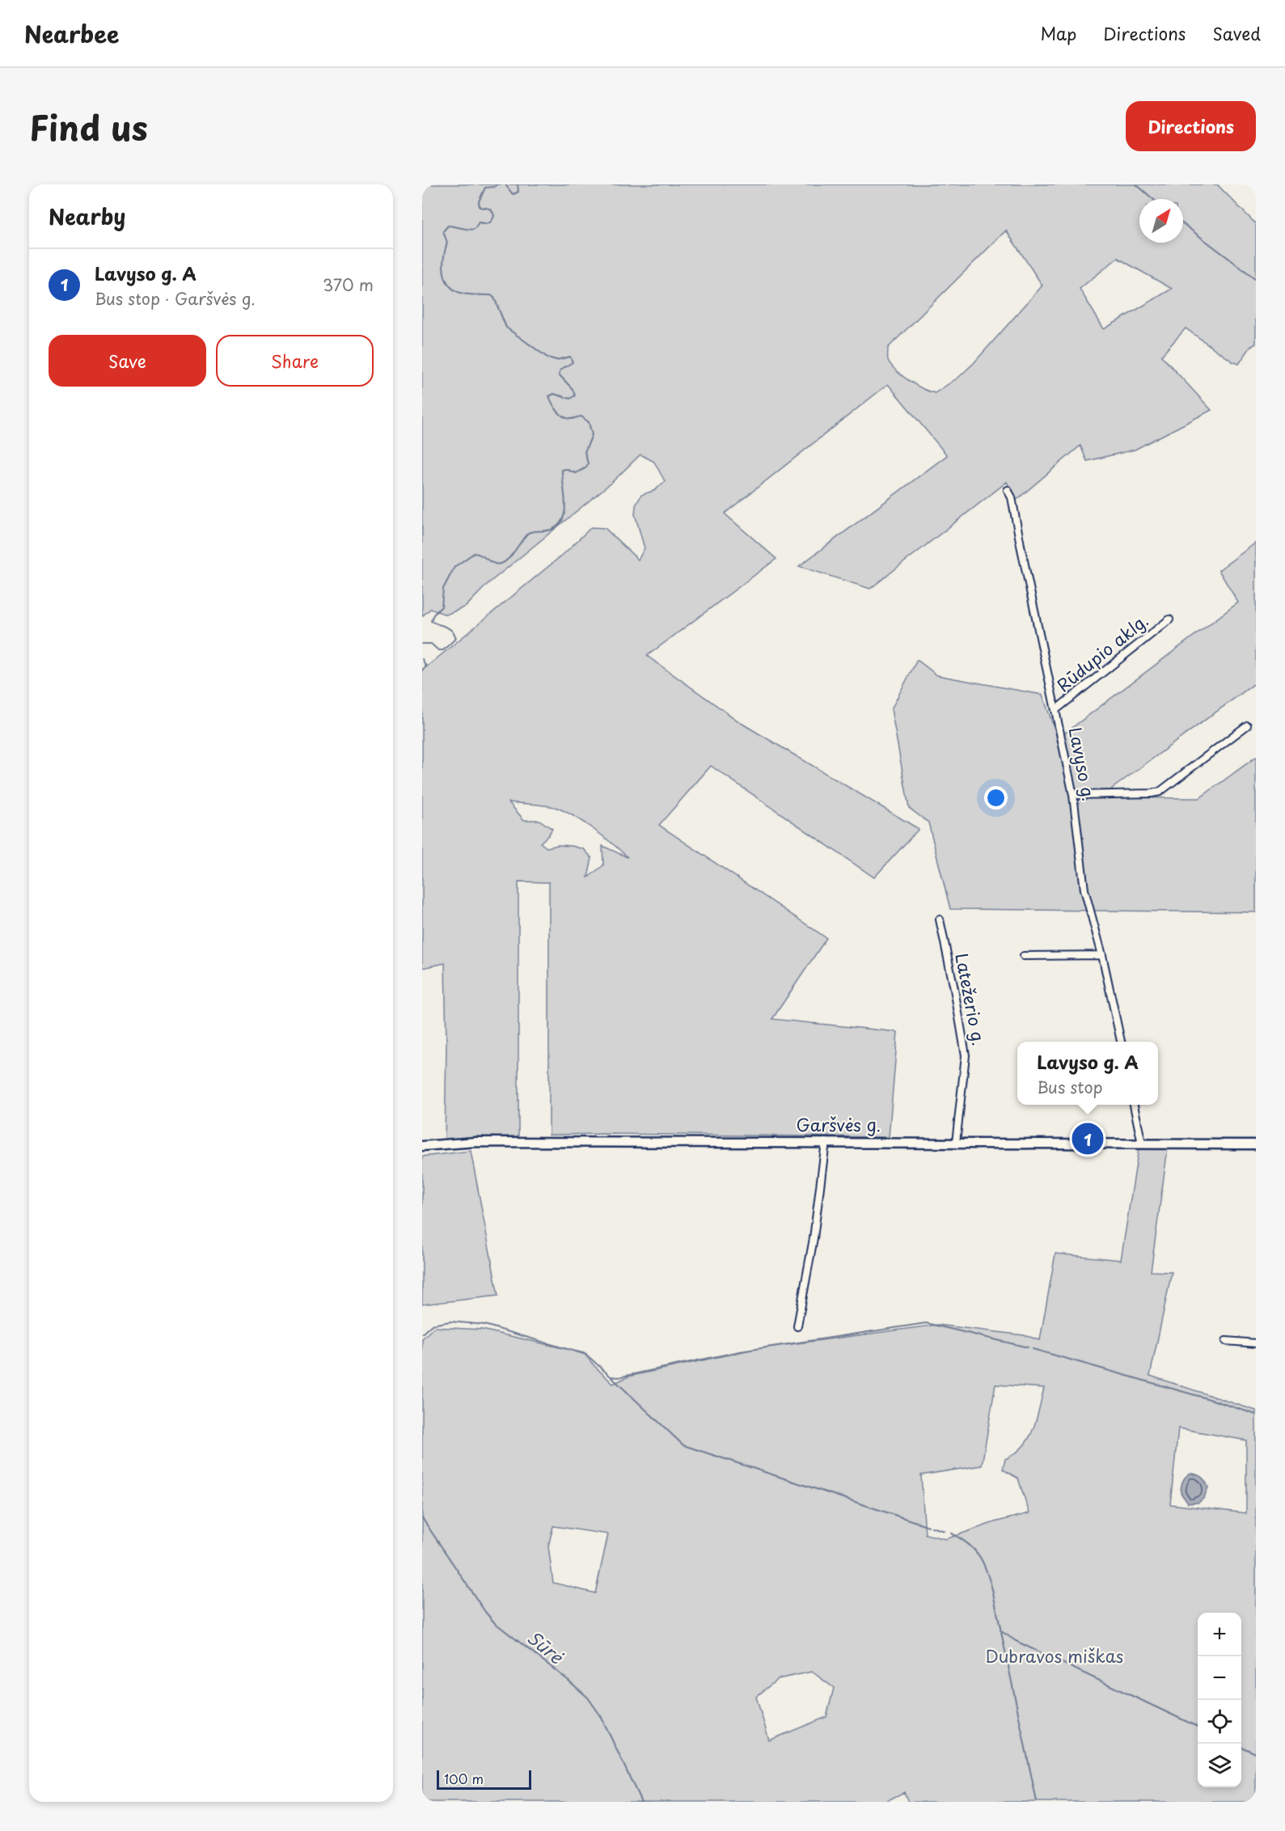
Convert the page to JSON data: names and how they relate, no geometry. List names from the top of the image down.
{
  "streets": {
    "main road": ["Garšvės g."],
    "street": ["Rūdupio aklg.", "Lavyso g.", "Latežerio g."]
  },
  "crossings": [
    ["Rūdupio aklg.", "Lavyso g."],
    ["Latežerio g.", "Garšvės g."]
  ],
  "water": ["Sūrė"],
  "parks": ["Dubravos miškas"],
  "scale_bar": "100 m",
  "north": "top right",
  "page": {
    "header": "Nearbee",
    "nav": ["Map", "Directions", "Saved"],
    "title": "Find us",
    "buttons": [
      "Directions",
      ["Save", "Share"]
    ],
    "heading": "Nearby",
    "list": [
      {
        "mark": "1",
        "name": "Lavyso g. A",
        "note": "Bus stop · Garšvės g.",
        "value": "370 m"
      }
    ],
    "popup": ["Lavyso g. A", "Bus stop"],
    "pins": "1",
    "map_buttons": ["+", "−"],
    "scale": "100 m"
  }
}
